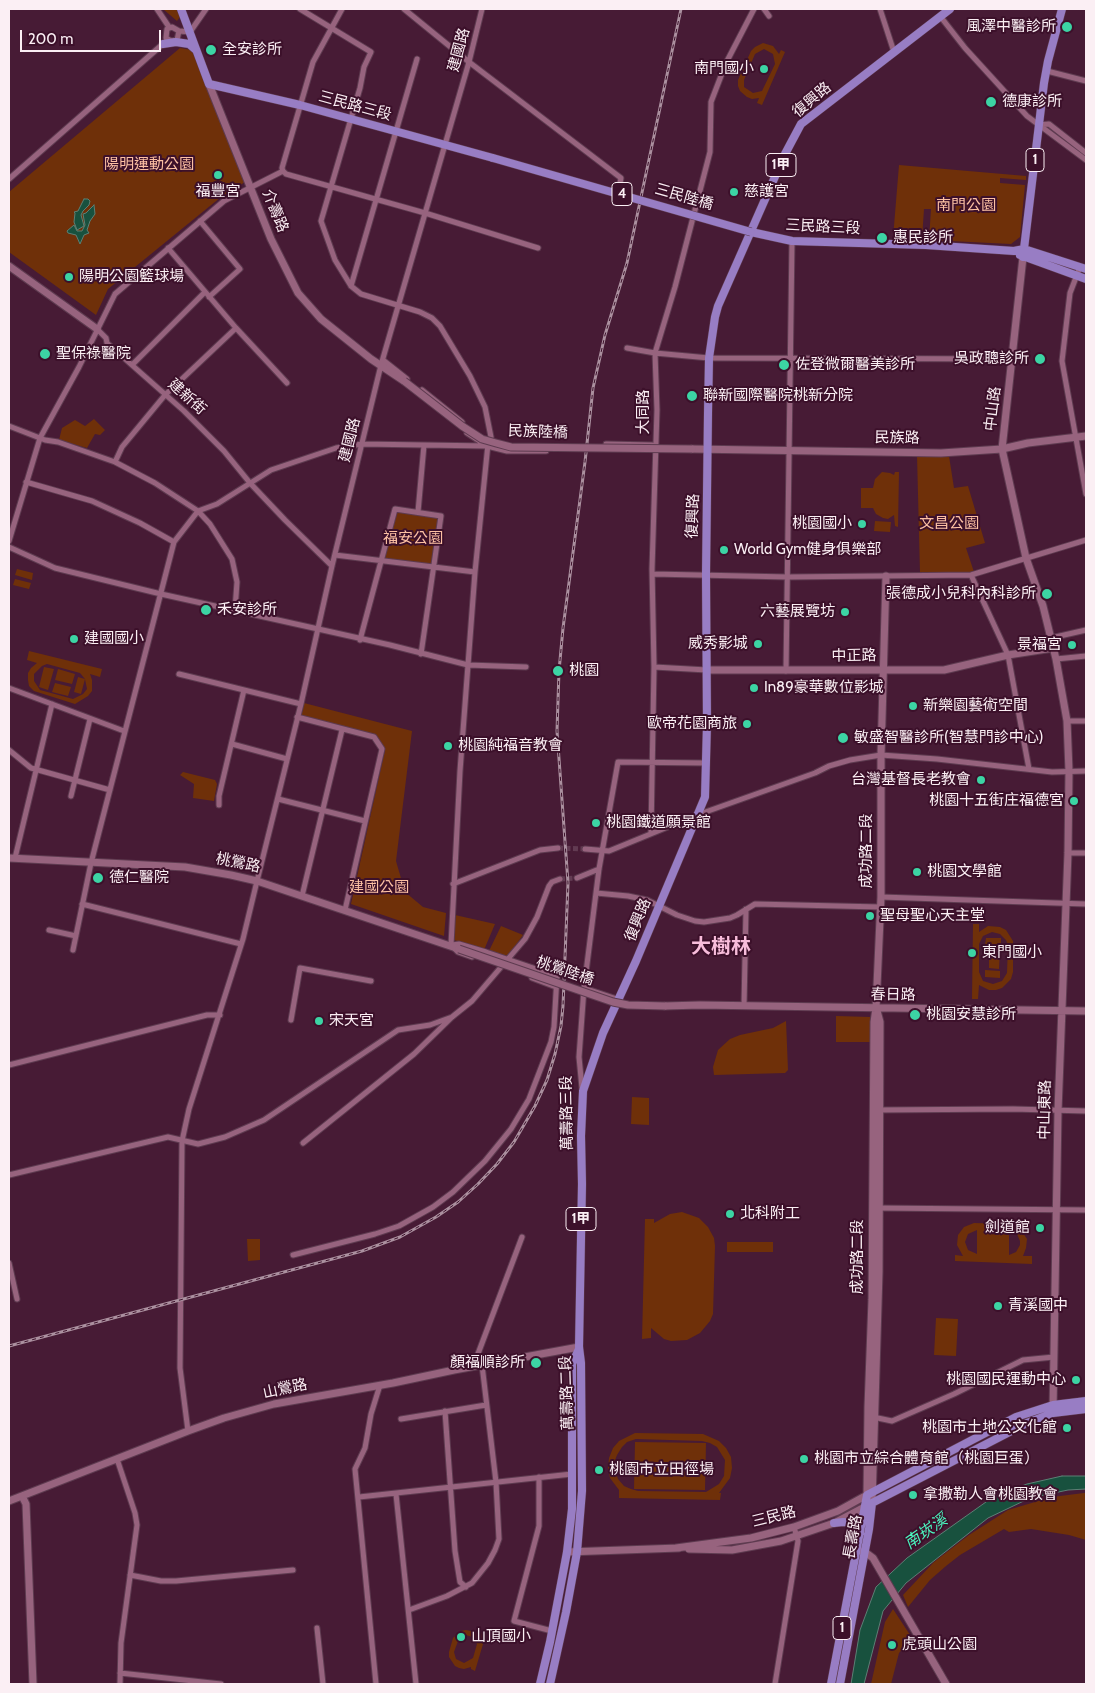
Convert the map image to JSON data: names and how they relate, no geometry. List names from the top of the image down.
{
  "streets": {
    "main road": [
      "復興路",
      "三民路三段",
      "1",
      "1甲",
      "4",
      "三民陸橋",
      "介壽路",
      "中山路",
      "成功路二段",
      "萬壽路三段",
      "萬壽路二段",
      "長壽路"
    ],
    "street": [
      "建國路",
      "建新街",
      "大同路",
      "民族陸橋",
      "民族路",
      "中正路",
      "桃鶯路",
      "桃鶯陸橋",
      "春日路",
      "中山東路",
      "山鶯路",
      "三民路"
    ]
  },
  "crossings": [
    ["建國路", "三民路三段"],
    ["建國路", "介壽路"],
    ["建國路", "建新街"],
    ["建國路", "桃鶯路"],
    ["建國路", "山鶯路"],
    ["復興路", "三民路三段"],
    ["復興路", "三民陸橋"],
    ["復興路", "民族路"],
    ["復興路", "中正路"],
    ["復興路", "春日路"],
    ["復興路", "萬壽路三段"],
    ["三民路三段", "三民陸橋"],
    ["三民路三段", "介壽路"],
    ["三民路三段", "中山路"],
    ["介壽路", "民族陸橋"],
    ["中山路", "民族路"],
    ["中山路", "中正路"],
    ["中山路", "中山東路"],
    ["大同路", "民族路"],
    ["大同路", "中正路"],
    ["民族陸橋", "民族路"],
    ["中正路", "成功路二段"],
    ["成功路二段", "春日路"],
    ["成功路二段", "三民路"],
    ["成功路二段", "長壽路"],
    ["桃鶯路", "桃鶯陸橋"],
    ["桃鶯陸橋", "春日路"],
    ["春日路", "中山東路"],
    ["春日路", "萬壽路三段"],
    ["萬壽路三段", "山鶯路"],
    ["萬壽路三段", "萬壽路二段"],
    ["山鶯路", "萬壽路二段"],
    ["萬壽路二段", "三民路"],
    ["三民路", "長壽路"]
  ],
  "districts": ["大樹林"],
  "water": ["南崁溪"],
  "parks": [
    "陽明運動公園",
    "南門公園",
    "文昌公園",
    "福安公園",
    "建國公園"
  ],
  "places": [
    "風澤中醫診所",
    "全安診所",
    "南門國小",
    "德康診所",
    "福豐宮",
    "慈護宮",
    "惠民診所",
    "陽明公園籃球場",
    "聖保祿醫院",
    "吳政聰診所",
    "佐登微爾醫美診所",
    "聯新國際醫院桃新分院",
    "桃園國小",
    "World Gym健身俱樂部",
    "張德成小兒科內科診所",
    "禾安診所",
    "六藝展覽坊",
    "建國國小",
    "威秀影城",
    "景福宮",
    "桃園",
    "In89豪華數位影城",
    "新樂園藝術空間",
    "歐帝花園商旅",
    "敏盛智醫診所(智慧門診中心)",
    "桃園純福音教會",
    "台灣基督長老教會",
    "桃園十五街庄福德宮",
    "桃園鐵道願景館",
    "桃園文學館",
    "德仁醫院",
    "聖母聖心天主堂",
    "東門國小",
    "桃園安慧診所",
    "宋天宮",
    "北科附工",
    "劍道館",
    "青溪國中",
    "顏福順診所",
    "桃園國民運動中心",
    "桃園市土地公文化館",
    "桃園市立綜合體育館（桃園巨蛋）",
    "桃園市立田徑場",
    "拿撒勒人會桃園教會",
    "山頂國小",
    "虎頭山公園"
  ],
  "scale_bar": "200 m"
}
